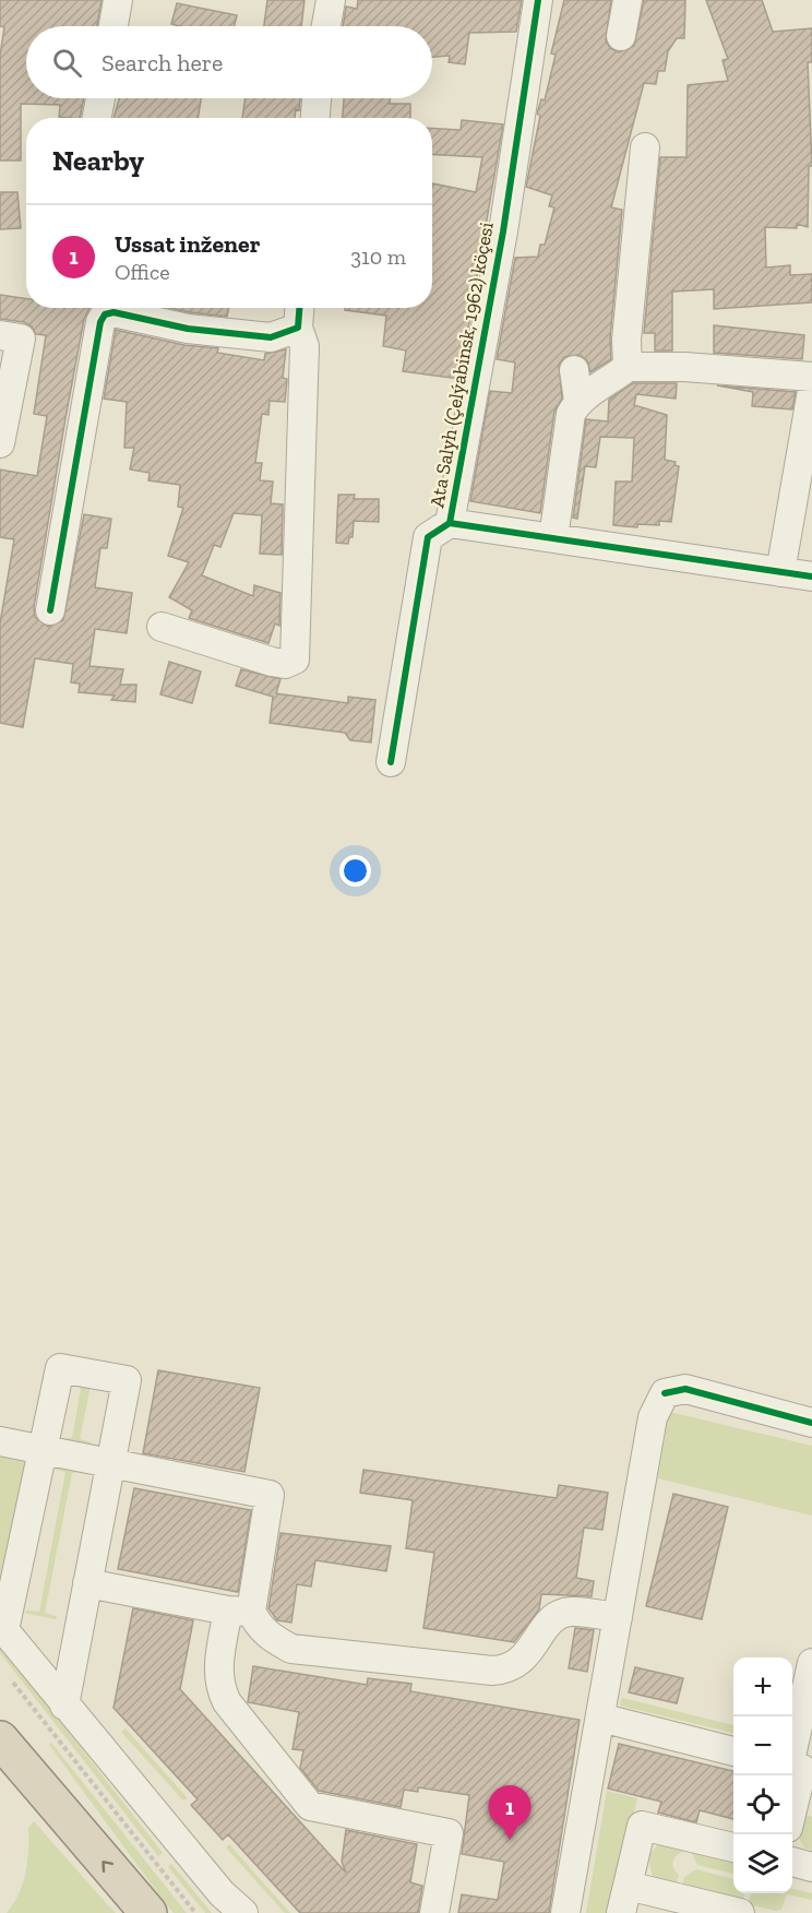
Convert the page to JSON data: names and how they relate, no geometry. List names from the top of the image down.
{
  "streets": {
    "street": ["Ata Salyh (Çelýabinsk, 1962) köçesi"]
  },
  "page": {
    "search": "Search here",
    "heading": "Nearby",
    "list": [
      {
        "mark": "1",
        "name": "Ussat inžener",
        "note": "Office",
        "value": "310 m"
      }
    ],
    "map_buttons": ["+", "−"],
    "pins": "1"
  }
}
